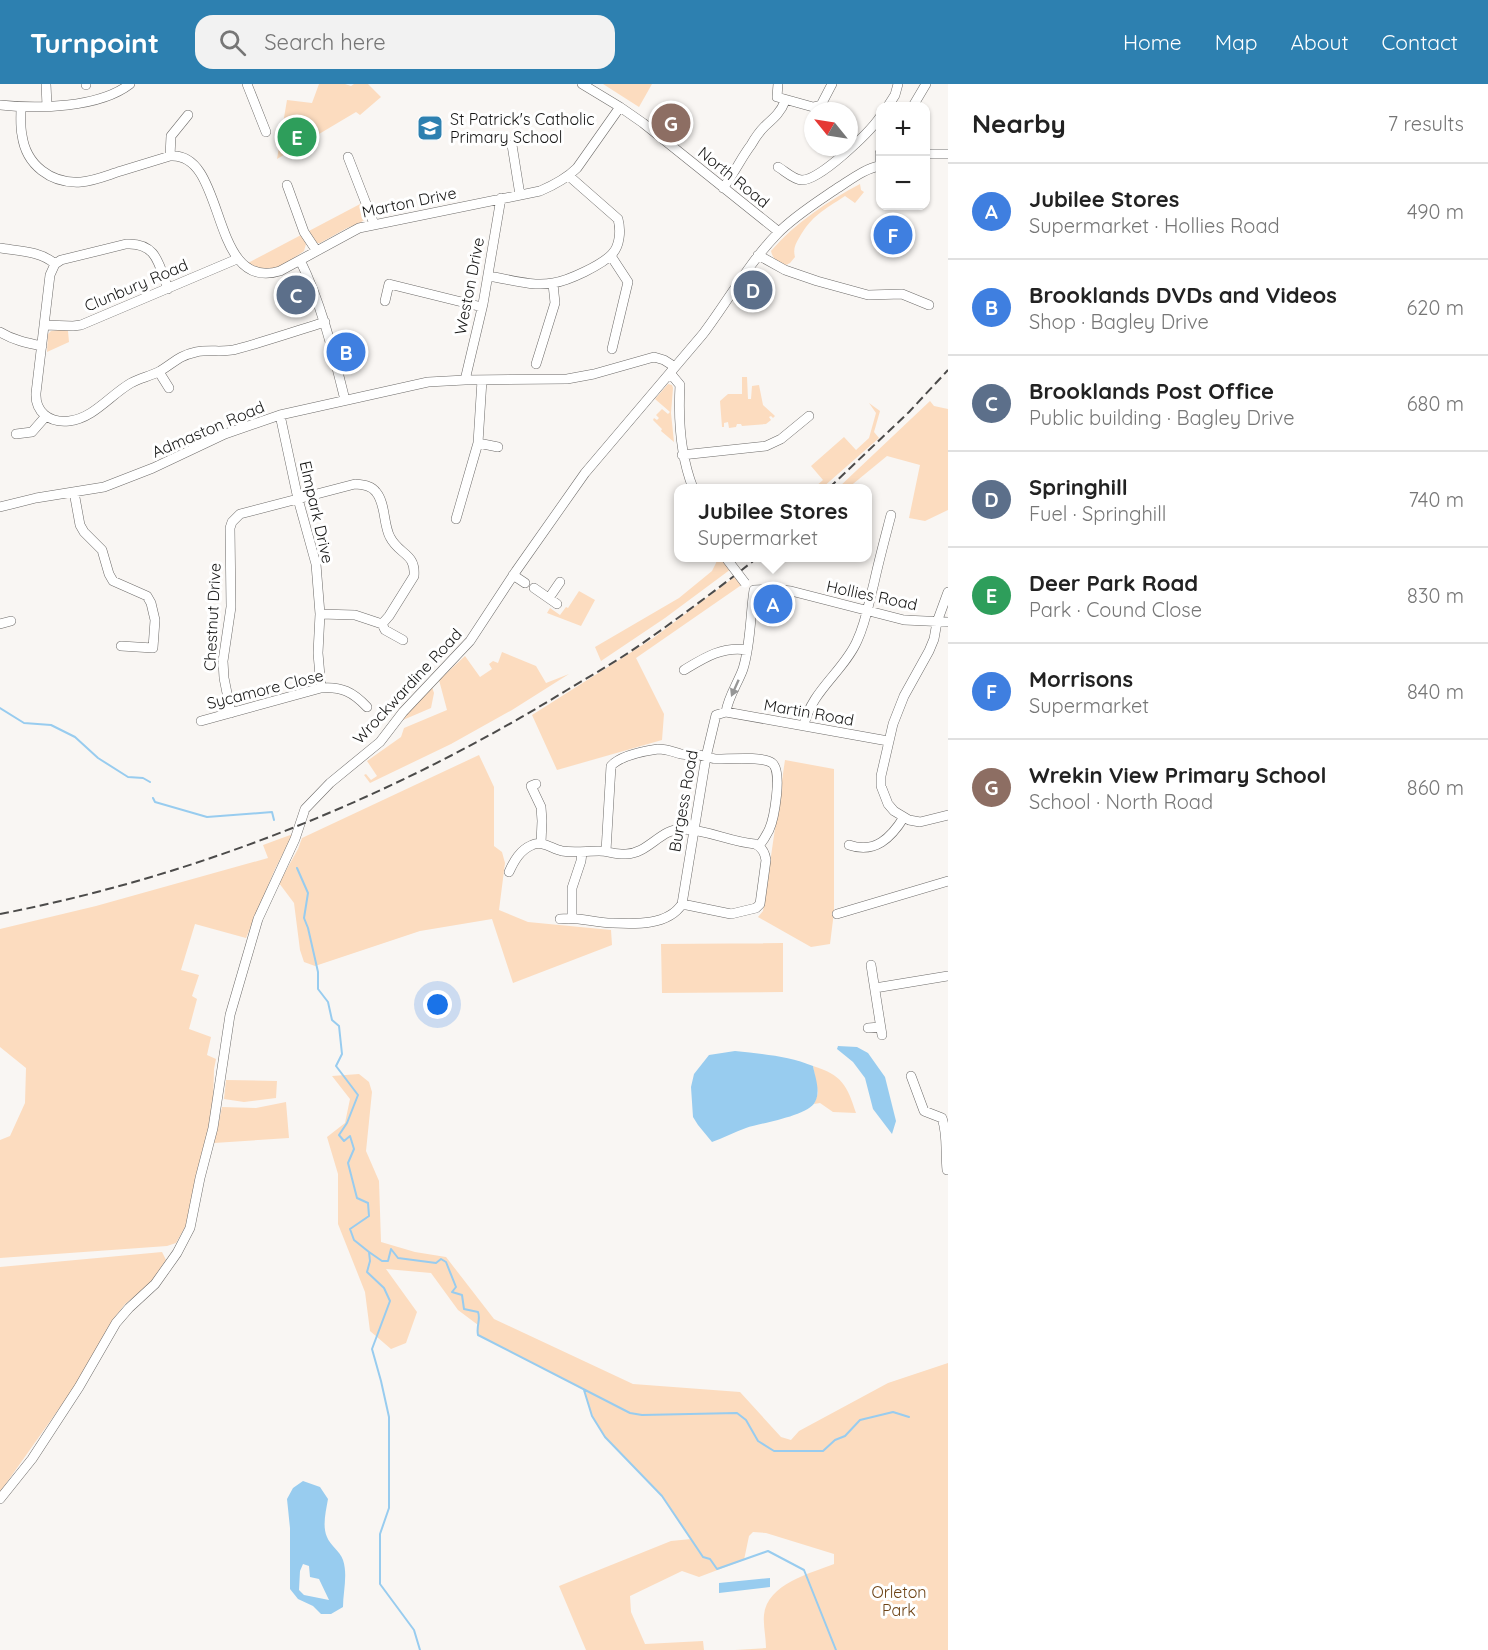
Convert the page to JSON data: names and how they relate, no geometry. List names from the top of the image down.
{
  "streets": {
    "street": [
      "North Road",
      "Marton Drive",
      "Clunbury Road",
      "Weston Drive",
      "Admaston Road",
      "Elmpark Drive",
      "Hollies Road",
      "Chestnut Drive",
      "Wrockwardine Road",
      "Sycamore Close",
      "Martin Road",
      "Burgess Road"
    ]
  },
  "crossings": [
    ["North Road", "Marton Drive"],
    ["North Road", "Wrockwardine Road"],
    ["Marton Drive", "Clunbury Road"],
    ["Marton Drive", "Weston Drive"],
    ["Weston Drive", "Admaston Road"],
    ["Admaston Road", "Elmpark Drive"],
    ["Admaston Road", "Wrockwardine Road"],
    ["Elmpark Drive", "Chestnut Drive"],
    ["Elmpark Drive", "Sycamore Close"],
    ["Chestnut Drive", "Sycamore Close"],
    ["Martin Road", "Burgess Road"]
  ],
  "parks": ["Orleton Park"],
  "places": {
    "school or university": ["St Patrick's Catholic Primary School"]
  },
  "north": "top left",
  "page": {
    "header": "Turnpoint",
    "search": "Search here",
    "nav": [
      "Home",
      "Map",
      "About",
      "Contact"
    ],
    "heading": ["Nearby", "7 results"],
    "pins": [
      "G",
      "E",
      "F",
      "D",
      "C",
      "B",
      "A"
    ],
    "map_buttons": ["+", "−"],
    "list": [
      {
        "mark": "A",
        "name": "Jubilee Stores",
        "note": "Supermarket · Hollies Road",
        "value": "490 m"
      },
      {
        "mark": "B",
        "name": "Brooklands DVDs and Videos",
        "note": "Shop · Bagley Drive",
        "value": "620 m"
      },
      {
        "mark": "C",
        "name": "Brooklands Post Office",
        "note": "Public building · Bagley Drive",
        "value": "680 m"
      },
      {
        "mark": "D",
        "name": "Springhill",
        "note": "Fuel · Springhill",
        "value": "740 m"
      },
      {
        "mark": "E",
        "name": "Deer Park Road",
        "note": "Park · Cound Close",
        "value": "830 m"
      },
      {
        "mark": "F",
        "name": "Morrisons",
        "note": "Supermarket",
        "value": "840 m"
      },
      {
        "mark": "G",
        "name": "Wrekin View Primary School",
        "note": "School · North Road",
        "value": "860 m"
      }
    ],
    "popup": ["Jubilee Stores", "Supermarket"]
  }
}
